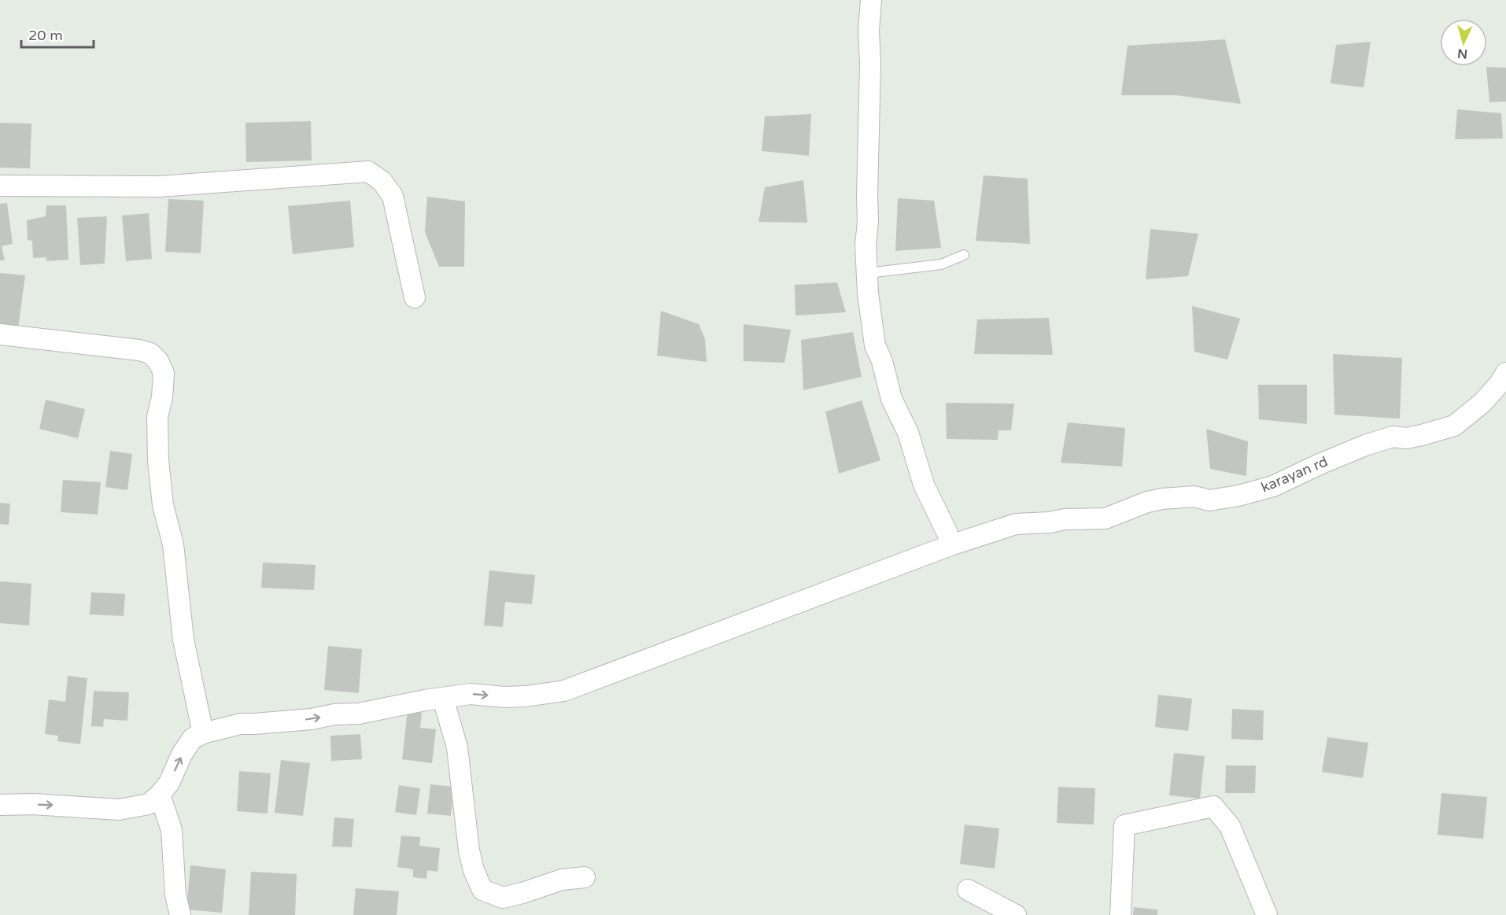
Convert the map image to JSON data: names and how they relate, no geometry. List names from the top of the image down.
{
  "streets": {
    "street": ["karayan rd"]
  },
  "one_way": ["karayan rd"],
  "scale_bar": "20 m",
  "north": "bottom"
}
